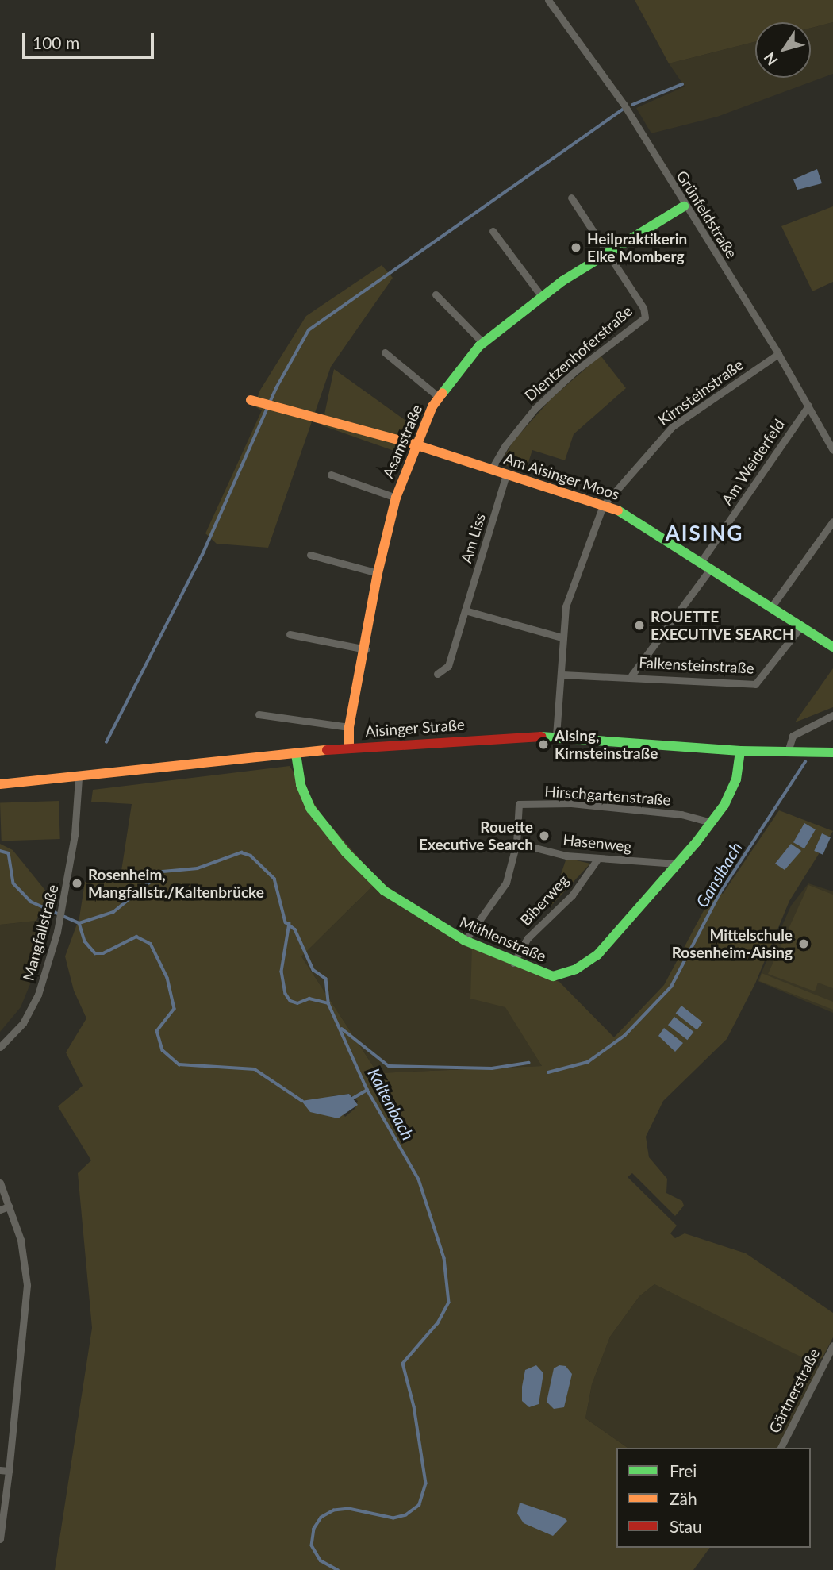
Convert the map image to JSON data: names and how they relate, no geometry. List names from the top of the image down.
{
  "streets": {
    "street": [
      "Grünfeldstraße",
      "Dientzenhoferstraße",
      "Kirnsteinstraße",
      "Asamstraße",
      "Am Weiderfeld",
      "Am Aisinger Moos",
      "Am Liss",
      "Falkensteinstraße",
      "Aisinger Straße",
      "Hirschgartenstraße",
      "Hasenweg",
      "Biberweg",
      "Mangfallstraße",
      "Mühlenstraße",
      "Gärtnerstraße"
    ]
  },
  "crossings": [
    ["Grünfeldstraße", "Kirnsteinstraße"],
    ["Grünfeldstraße", "Asamstraße"],
    ["Grünfeldstraße", "Am Weiderfeld"],
    ["Dientzenhoferstraße", "Asamstraße"],
    ["Dientzenhoferstraße", "Am Aisinger Moos"],
    ["Kirnsteinstraße", "Am Aisinger Moos"],
    ["Kirnsteinstraße", "Falkensteinstraße"],
    ["Kirnsteinstraße", "Aisinger Straße"],
    ["Asamstraße", "Am Aisinger Moos"],
    ["Asamstraße", "Aisinger Straße"],
    ["Am Weiderfeld", "Am Aisinger Moos"],
    ["Am Aisinger Moos", "Am Liss"],
    ["Am Aisinger Moos", "Falkensteinstraße"],
    ["Aisinger Straße", "Mangfallstraße"],
    ["Aisinger Straße", "Mühlenstraße"],
    ["Hirschgartenstraße", "Hasenweg"],
    ["Hirschgartenstraße", "Mühlenstraße"],
    ["Hasenweg", "Biberweg"],
    ["Hasenweg", "Mühlenstraße"],
    ["Biberweg", "Mühlenstraße"]
  ],
  "districts": ["AISING"],
  "water": ["Ganslbach", "Kaltenbach"],
  "places": [
    "Heilpraktikerin Elke Momberg",
    "ROUETTE EXECUTIVE SEARCH",
    "Aising, Kirnsteinstraße",
    "Rouette Executive Search",
    "Rosenheim, Mangfallstr./Kaltenbrücke",
    "Mittelschule Rosenheim-Aising"
  ],
  "legend": ["Frei", "Zäh", "Stau"],
  "scale_bar": "100 m",
  "north": "bottom left"
}
